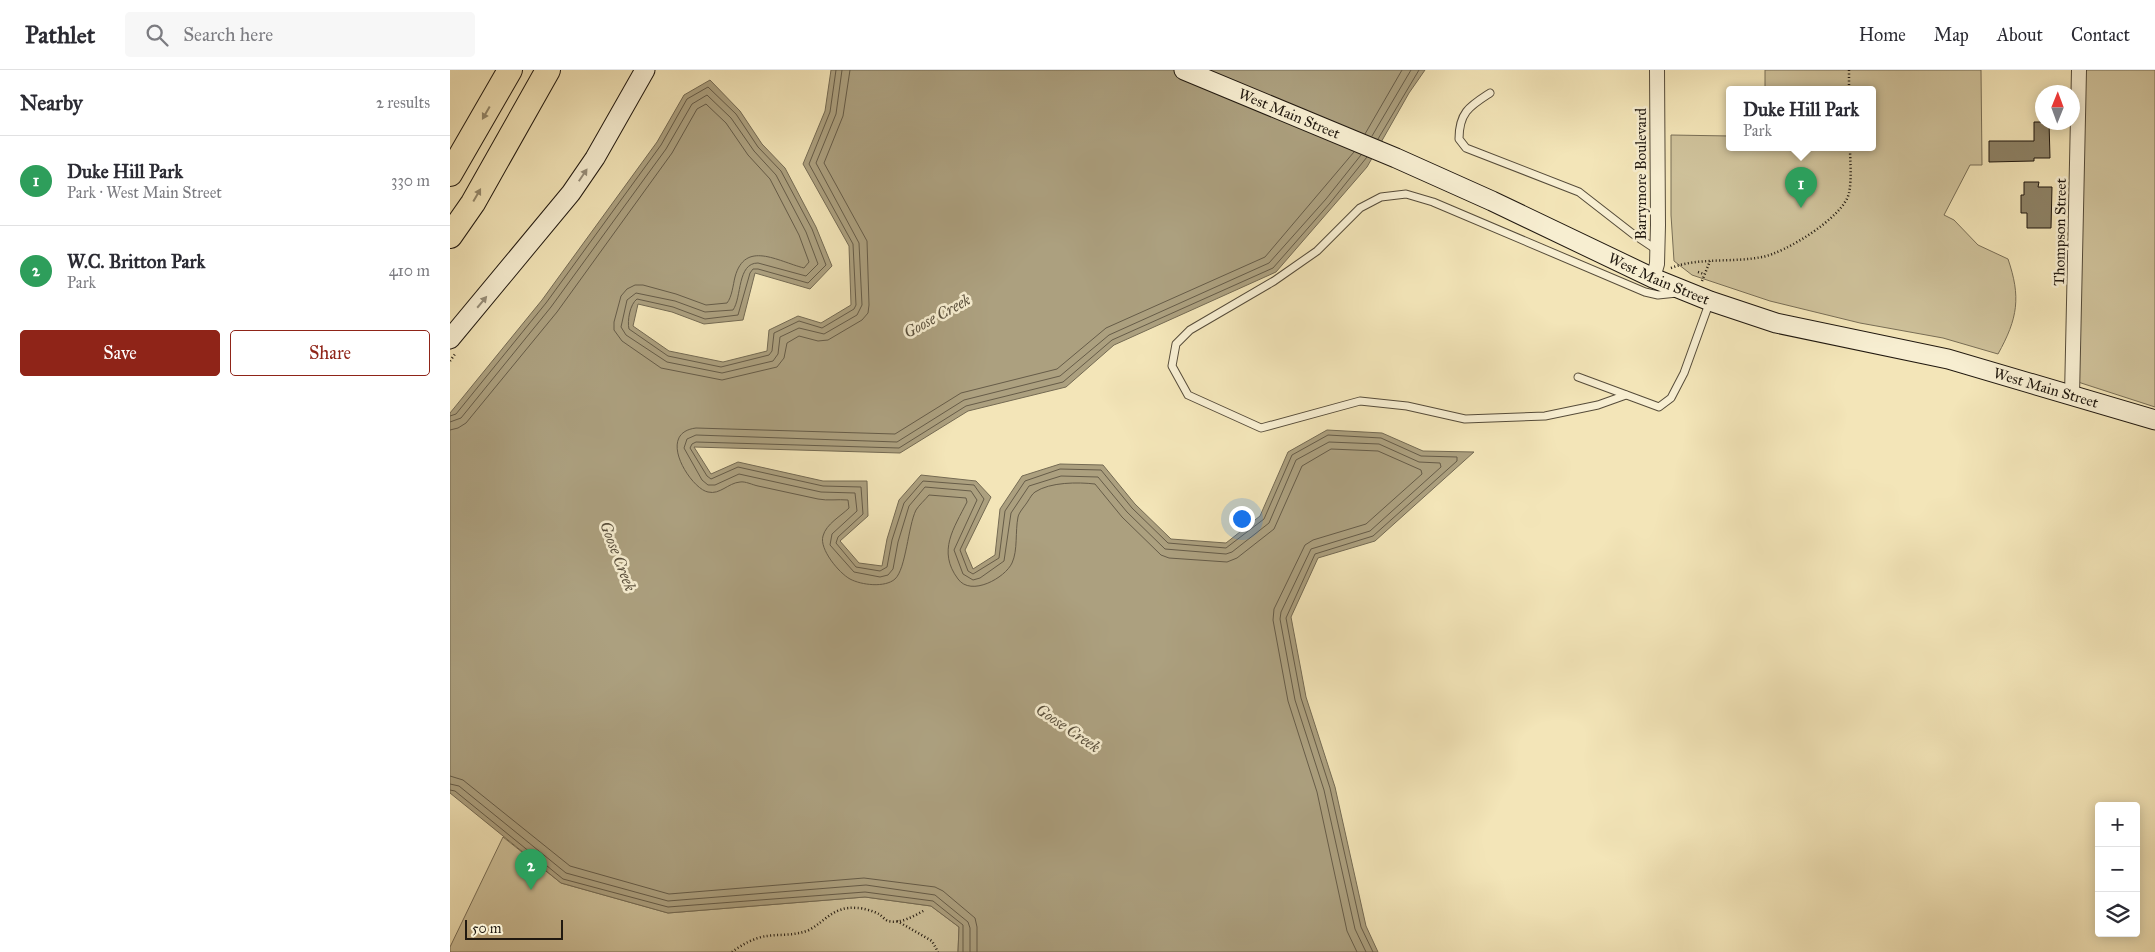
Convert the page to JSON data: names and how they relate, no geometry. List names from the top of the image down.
{
  "streets": {
    "main road": ["West Main Street"],
    "street": ["Barrymore Boulevard", "Thompson Street"]
  },
  "crossings": [
    ["West Main Street", "Barrymore Boulevard"],
    ["West Main Street", "Thompson Street"]
  ],
  "water": ["Goose Creek"],
  "scale_bar": "50 m",
  "north": "top",
  "page": {
    "header": "Pathlet",
    "search": "Search here",
    "nav": [
      "Home",
      "Map",
      "About",
      "Contact"
    ],
    "heading": ["Nearby", "2 results"],
    "popup": ["Duke Hill Park", "Park"],
    "list": [
      {
        "mark": "1",
        "name": "Duke Hill Park",
        "note": "Park · West Main Street",
        "value": "330 m"
      },
      {
        "mark": "2",
        "name": "W.C. Britton Park",
        "note": "Park",
        "value": "410 m"
      }
    ],
    "pins": ["1", "2"],
    "buttons": ["Save", "Share"],
    "map_buttons": ["+", "−"],
    "scale": "50 m"
  }
}
